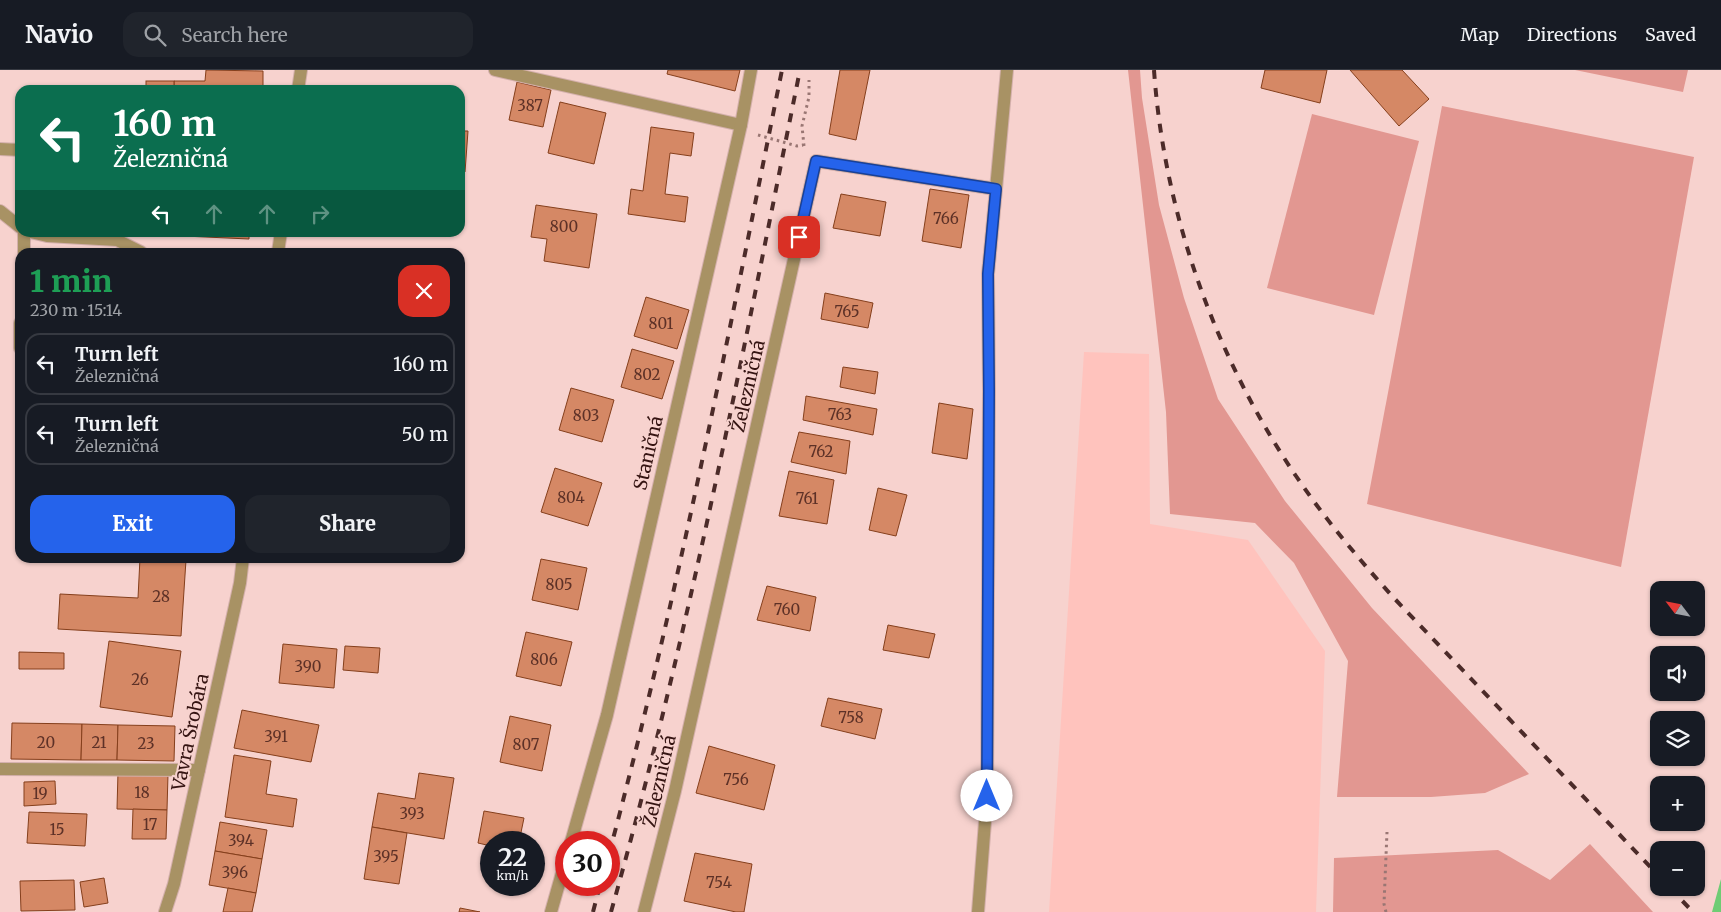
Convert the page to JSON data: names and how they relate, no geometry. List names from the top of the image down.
{
  "streets": {
    "street": ["Železničná", "Staničná", "Vavra Šrobára"]
  },
  "house_numbers": [
    "387",
    "766",
    "800",
    "765",
    "801",
    "802",
    "763",
    "803",
    "762",
    "804",
    "761",
    "805",
    "28",
    "760",
    "806",
    "390",
    "26",
    "758",
    "391",
    "20",
    "21",
    "23",
    "807",
    "756",
    "18",
    "19",
    "393",
    "17",
    "15",
    "394",
    "395",
    "396",
    "754"
  ],
  "north": "top left",
  "page": {
    "header": "Navio",
    "search": "Search here",
    "nav": ["Map", "Directions", "Saved"],
    "turn": ["160 m", "Železničná"],
    "heading": ["1 min", "230 m · 15:14"],
    "list": [
      {
        "name": "Turn left",
        "note": "Železničná",
        "value": "160 m"
      },
      {
        "name": "Turn left",
        "note": "Železničná",
        "value": "50 m"
      }
    ],
    "buttons": ["Exit", "Share"],
    "map_buttons": ["+", "−"],
    "speed": "22 km/h",
    "limit": "30"
  }
}
